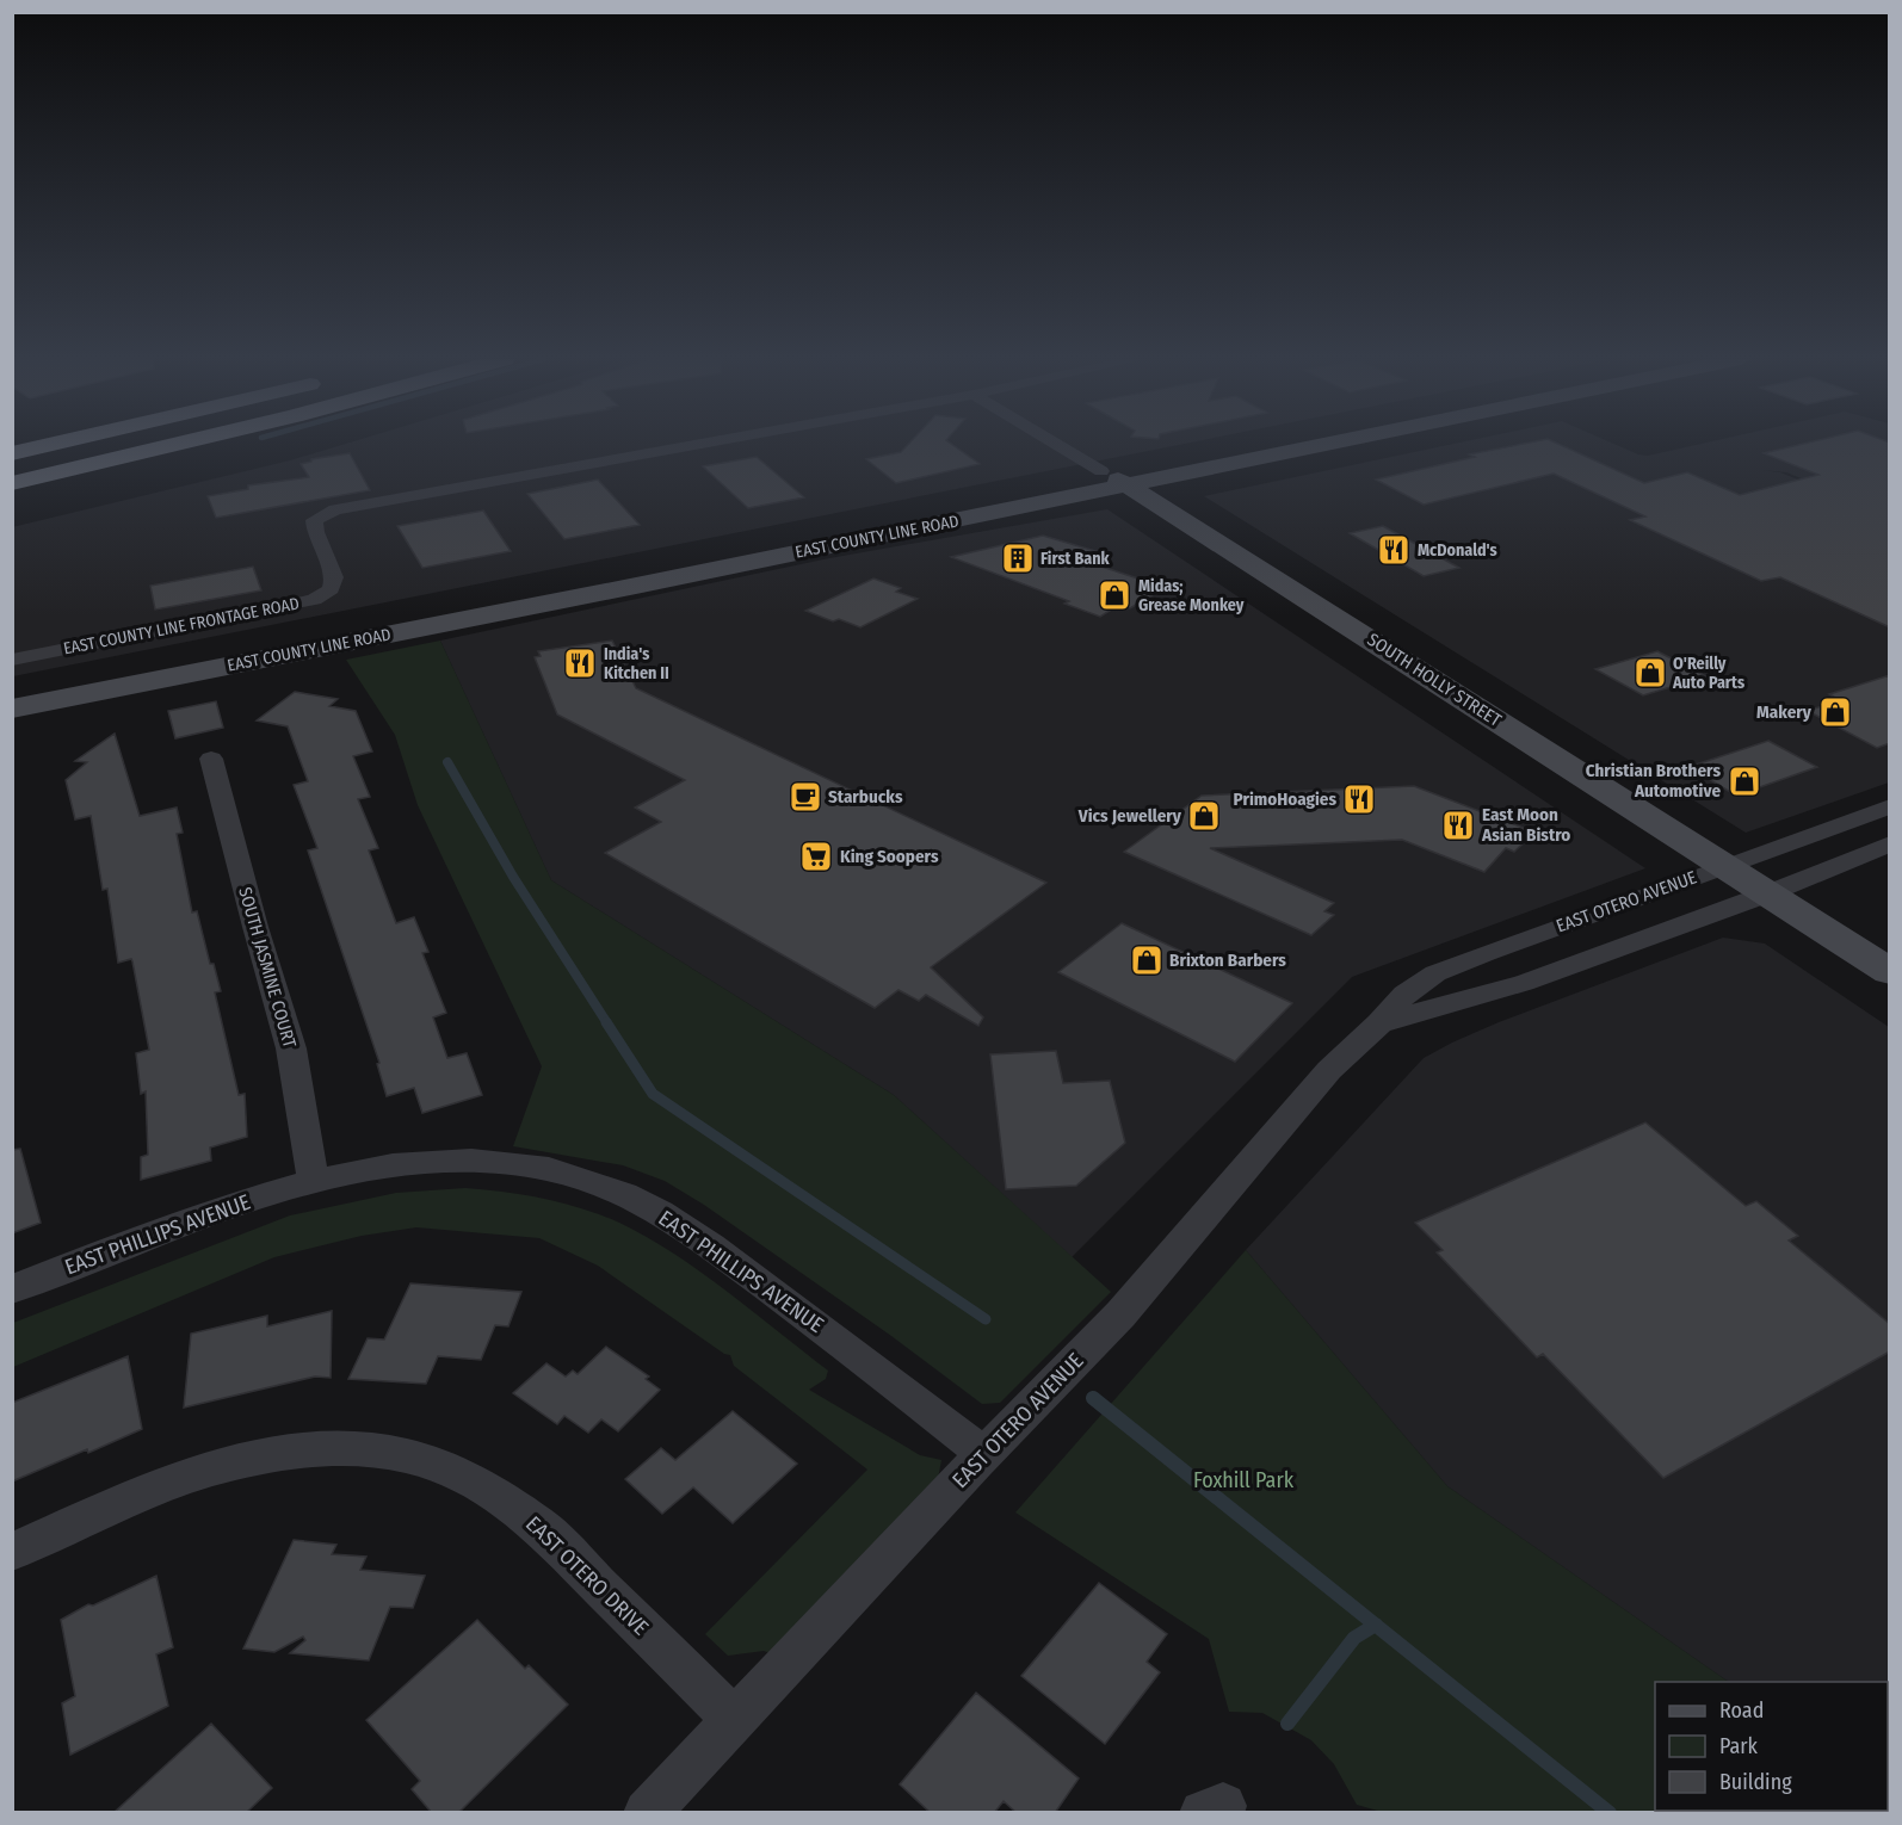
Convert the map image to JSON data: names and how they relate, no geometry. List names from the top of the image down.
{
  "streets": {
    "main road": ["EAST COUNTY LINE ROAD", "SOUTH HOLLY STREET"],
    "street": [
      "EAST COUNTY LINE FRONTAGE ROAD",
      "EAST OTERO AVENUE",
      "SOUTH JASMINE COURT",
      "EAST PHILLIPS AVENUE",
      "EAST OTERO DRIVE"
    ]
  },
  "crossings": [
    ["EAST COUNTY LINE ROAD", "SOUTH HOLLY STREET"],
    ["SOUTH HOLLY STREET", "EAST OTERO AVENUE"],
    ["EAST OTERO AVENUE", "EAST PHILLIPS AVENUE"],
    ["EAST OTERO AVENUE", "EAST OTERO DRIVE"],
    ["SOUTH JASMINE COURT", "EAST PHILLIPS AVENUE"]
  ],
  "parks": ["Foxhill Park"],
  "places": {
    "restaurant": [
      "McDonald's",
      "India's Kitchen II",
      "PrimoHoagies",
      "East Moon Asian Bistro"
    ],
    "building": ["First Bank"],
    "shop": [
      "Midas; Grease Monkey",
      "O'Reilly Auto Parts",
      "Makery",
      "Christian Brothers Automotive",
      "Vics Jewellery",
      "Brixton Barbers"
    ],
    "cafe": ["Starbucks"],
    "supermarket": ["King Soopers"]
  },
  "legend": ["Road", "Park", "Building"]
}
